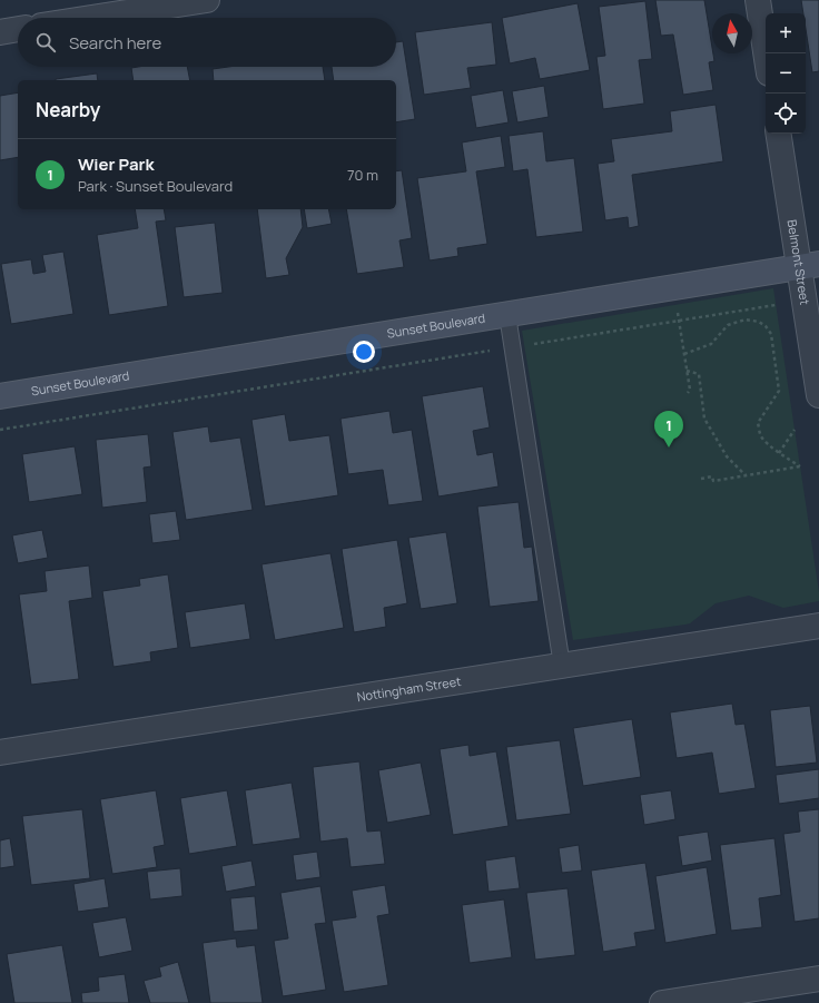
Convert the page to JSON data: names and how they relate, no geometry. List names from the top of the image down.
{
  "streets": {
    "street": ["Belmont Street", "Sunset Boulevard", "Nottingham Street"]
  },
  "crossings": [
    ["Belmont Street", "Sunset Boulevard"]
  ],
  "north": "top",
  "page": {
    "map_buttons": ["+", "−"],
    "search": "Search here",
    "heading": "Nearby",
    "list": [
      {
        "mark": "1",
        "name": "Wier Park",
        "note": "Park · Sunset Boulevard",
        "value": "70 m"
      }
    ],
    "pins": "1"
  }
}
